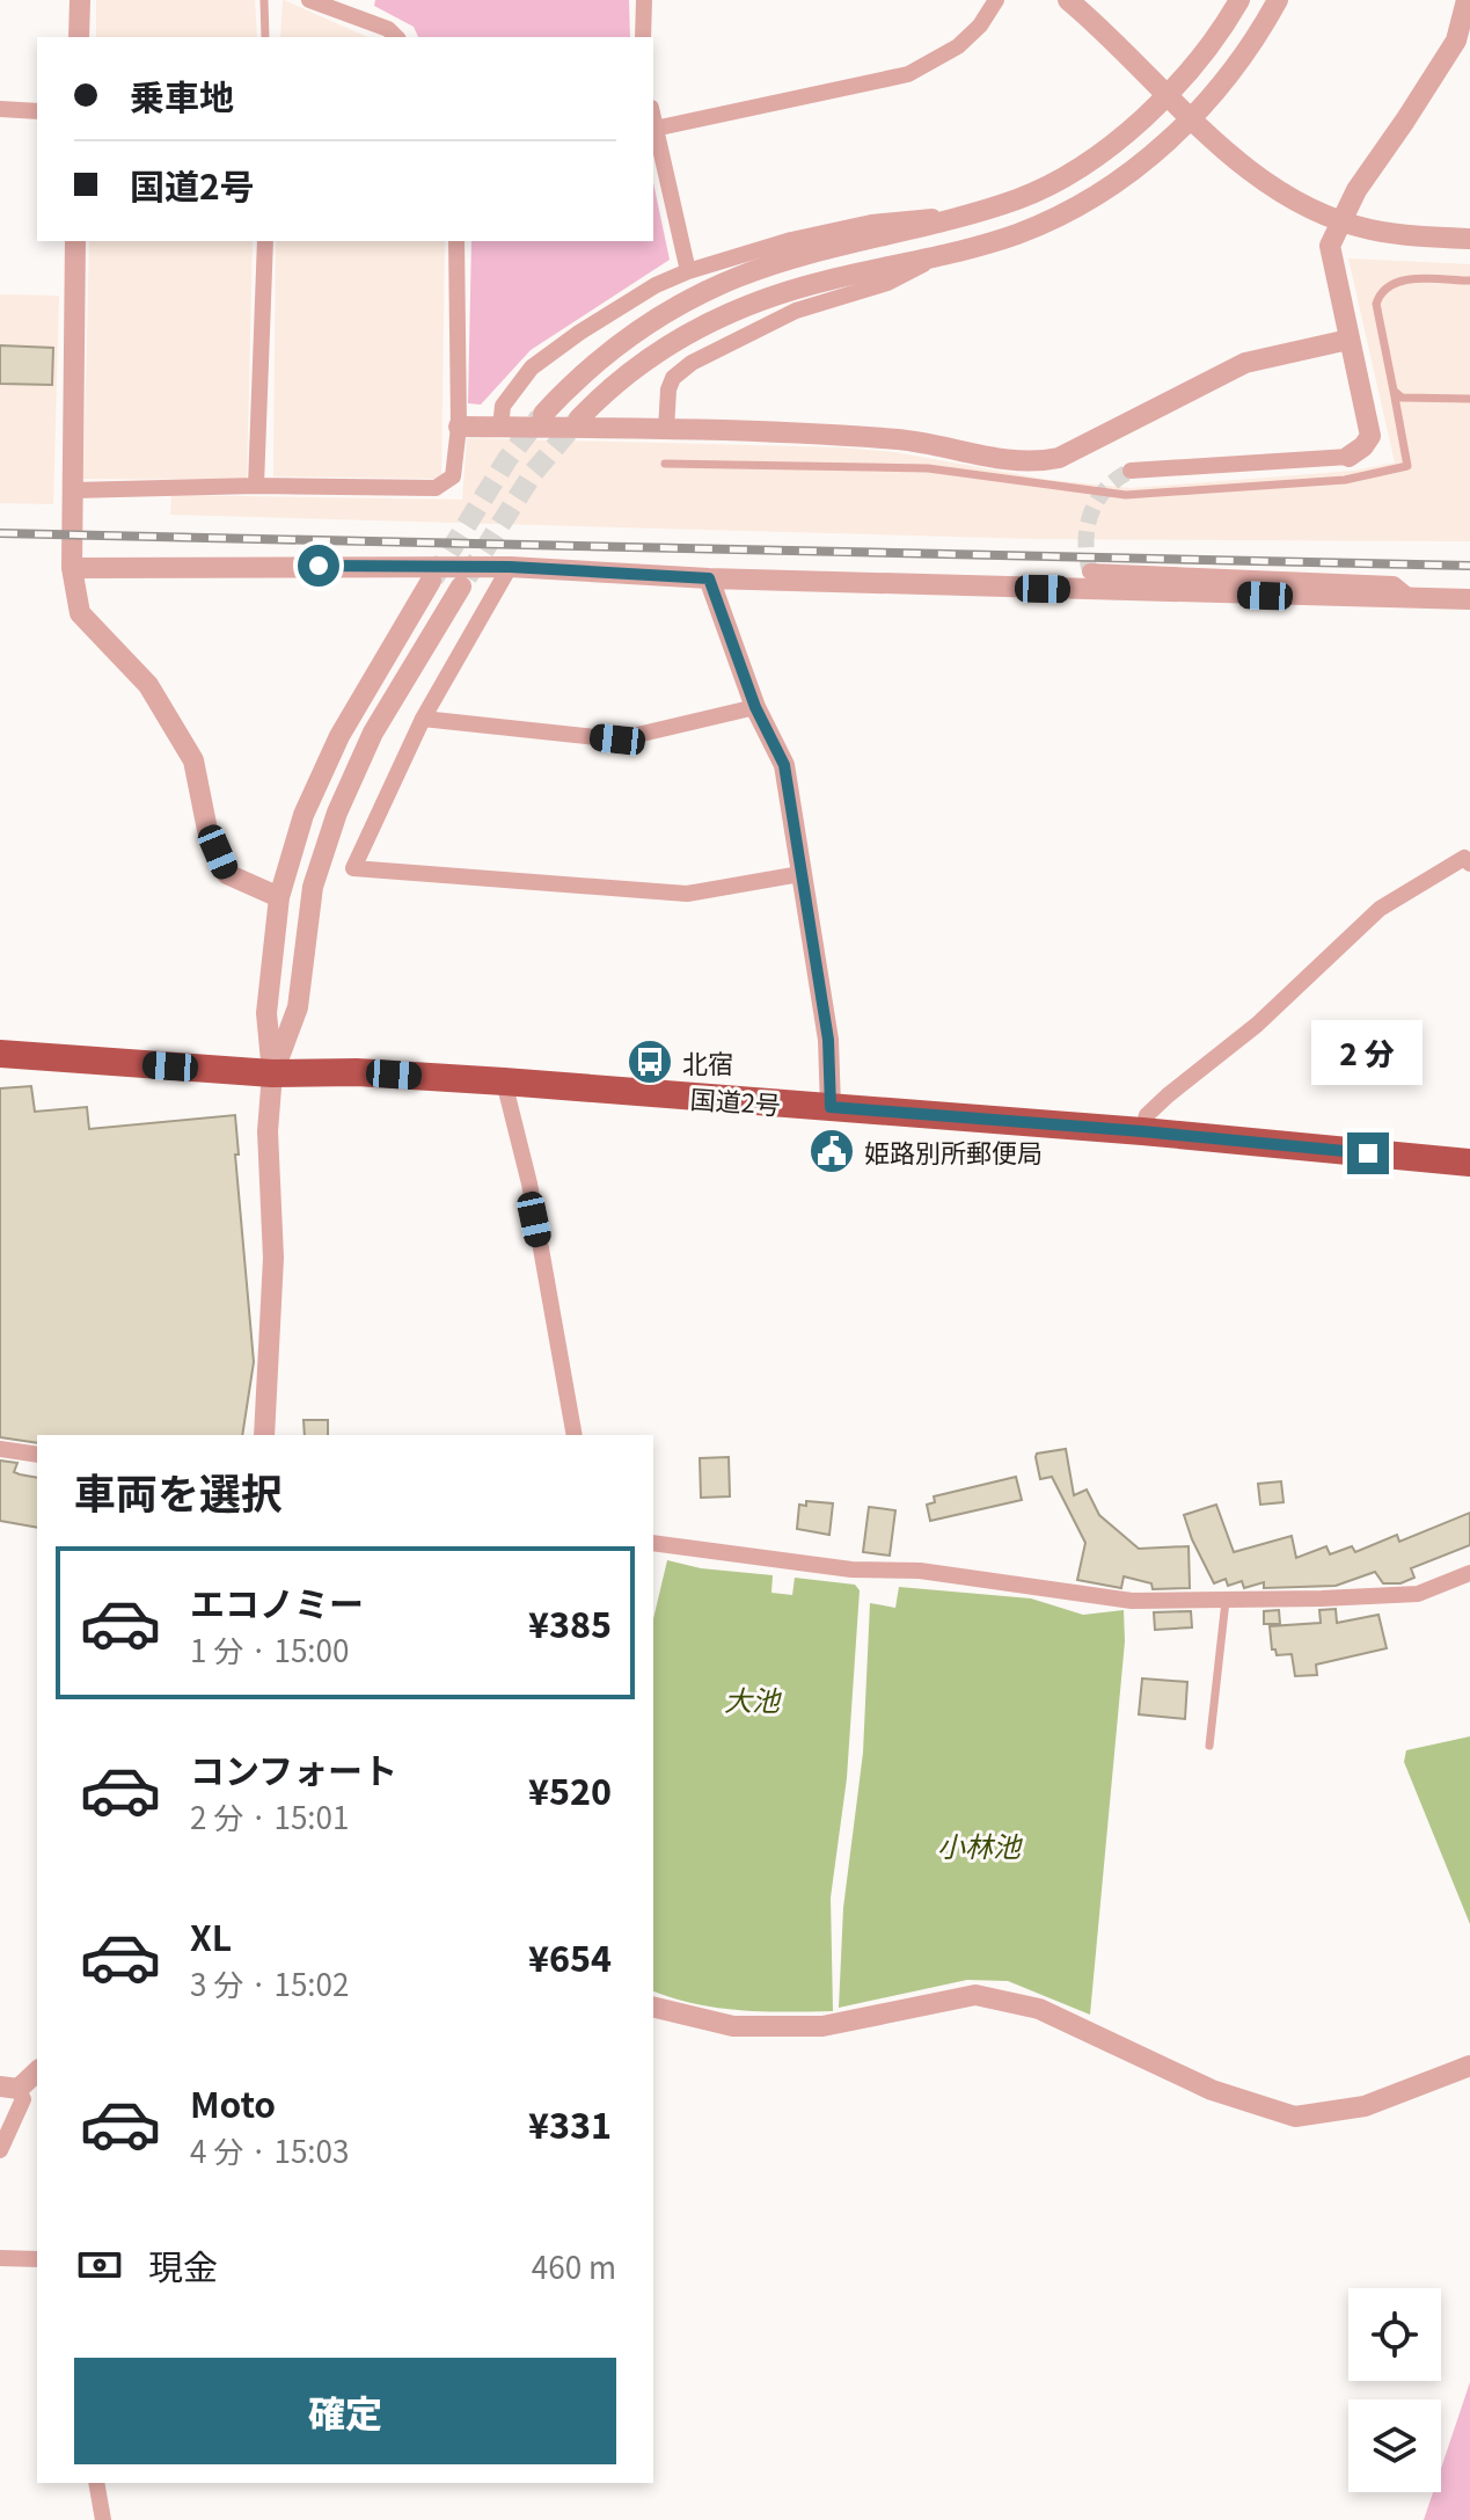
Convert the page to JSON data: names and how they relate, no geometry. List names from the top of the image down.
{
  "streets": {
    "highway": ["国道2号"]
  },
  "water": ["大池", "小林池"],
  "places": {
    "bus stop": ["北宿"],
    "public building": ["姫路別所郵便局"]
  },
  "page": {
    "banner": ["乗車地", "国道2号"],
    "bubble": "2 分",
    "heading": "車両を選択",
    "list": [
      {
        "name": "エコノミー",
        "note": "1 分 · 15:00",
        "value": "¥385"
      },
      {
        "name": "コンフォート",
        "note": "2 分 · 15:01",
        "value": "¥520"
      },
      {
        "name": "XL",
        "note": "3 分 · 15:02",
        "value": "¥654"
      },
      {
        "name": "Moto",
        "note": "4 分 · 15:03",
        "value": "¥331"
      }
    ],
    "pay": ["現金", "460 m"],
    "buttons": "確定"
  }
}
